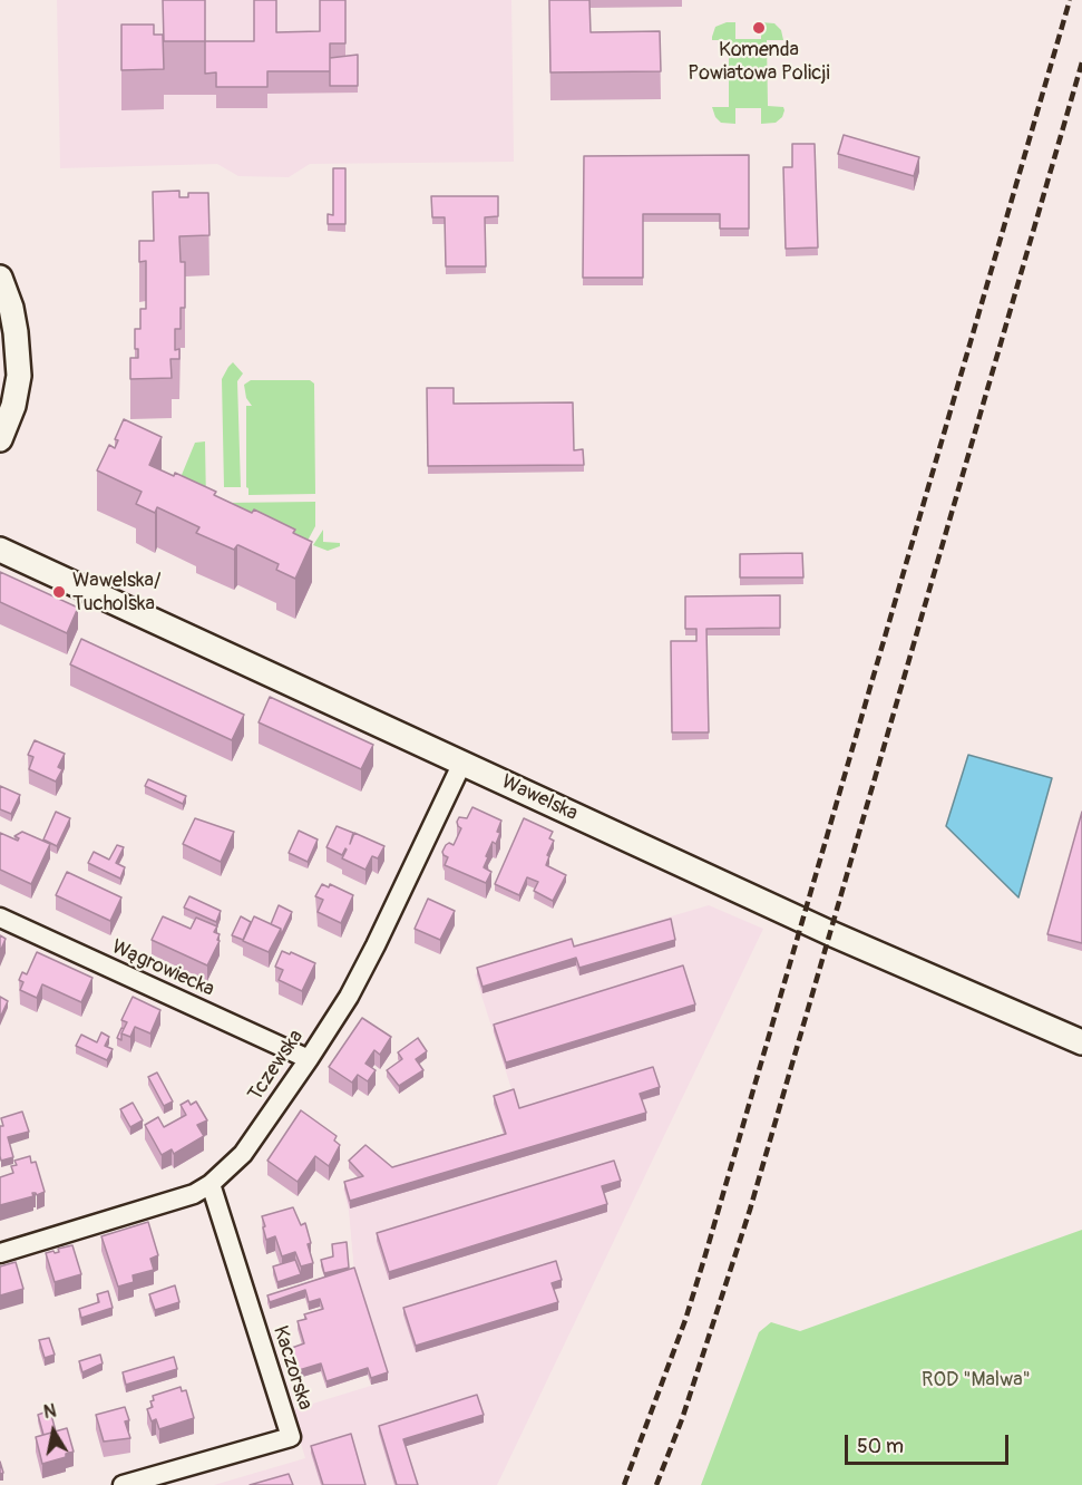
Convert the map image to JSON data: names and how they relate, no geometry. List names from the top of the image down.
{
  "streets": {
    "street": [
      "Wawelska",
      "Wągrowiecka",
      "Tczewska",
      "Kaczorska"
    ]
  },
  "crossings": [
    ["Wawelska", "Tczewska"],
    ["Wągrowiecka", "Tczewska"],
    ["Tczewska", "Kaczorska"]
  ],
  "parks": ["ROD \"Malwa\""],
  "places": ["Komenda Powiatowa Policji", "Wawelska/ Tucholska"],
  "scale_bar": "50 m",
  "north": "top"
}
